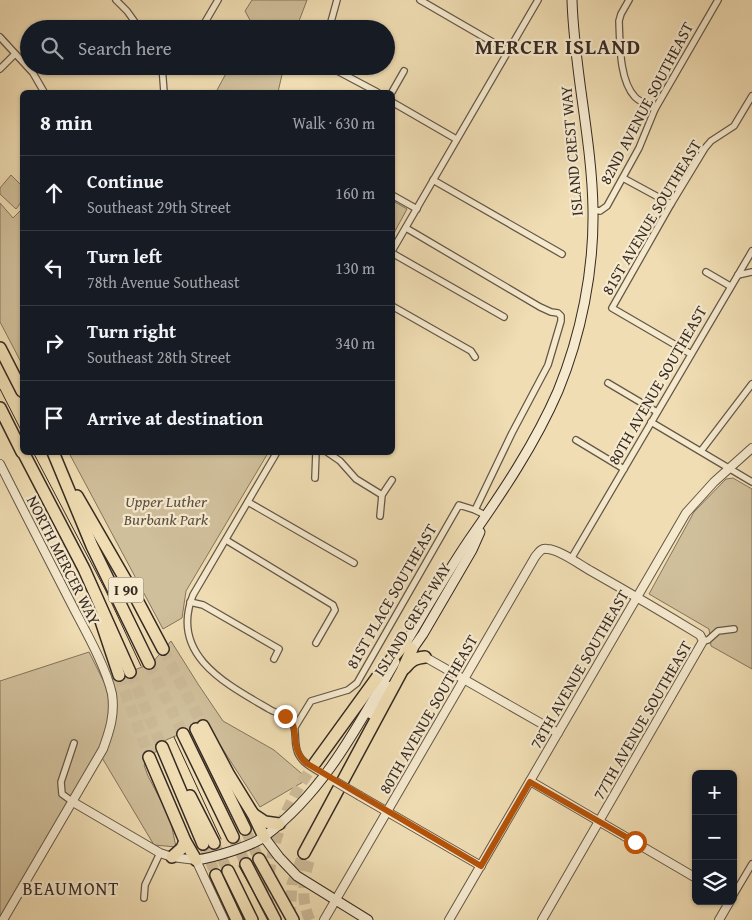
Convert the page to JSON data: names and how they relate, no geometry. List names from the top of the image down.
{
  "streets": {
    "main road": ["ISLAND CREST WAY"],
    "street": [
      "82ND AVENUE SOUTHEAST",
      "81ST AVENUE SOUTHEAST",
      "80TH AVENUE SOUTHEAST",
      "NORTH MERCER WAY",
      "81ST PLACE SOUTHEAST",
      "78TH AVENUE SOUTHEAST",
      "77TH AVENUE SOUTHEAST"
    ]
  },
  "crossings": [
    ["82ND AVENUE SOUTHEAST", "ISLAND CREST WAY"],
    ["81ST AVENUE SOUTHEAST", "80TH AVENUE SOUTHEAST"]
  ],
  "districts": ["MERCER ISLAND", "BEAUMONT"],
  "parks": ["Upper Luther Burbank Park"],
  "page": {
    "search": "Search here",
    "heading": ["8 min", "Walk · 630 m"],
    "list": [
      ["Continue", "Southeast 29th Street", "160 m"],
      ["Turn left", "78th Avenue Southeast", "130 m"],
      ["Turn right", "Southeast 28th Street", "340 m"],
      "Arrive at destination"
    ],
    "map_buttons": ["+", "−"]
  }
}
